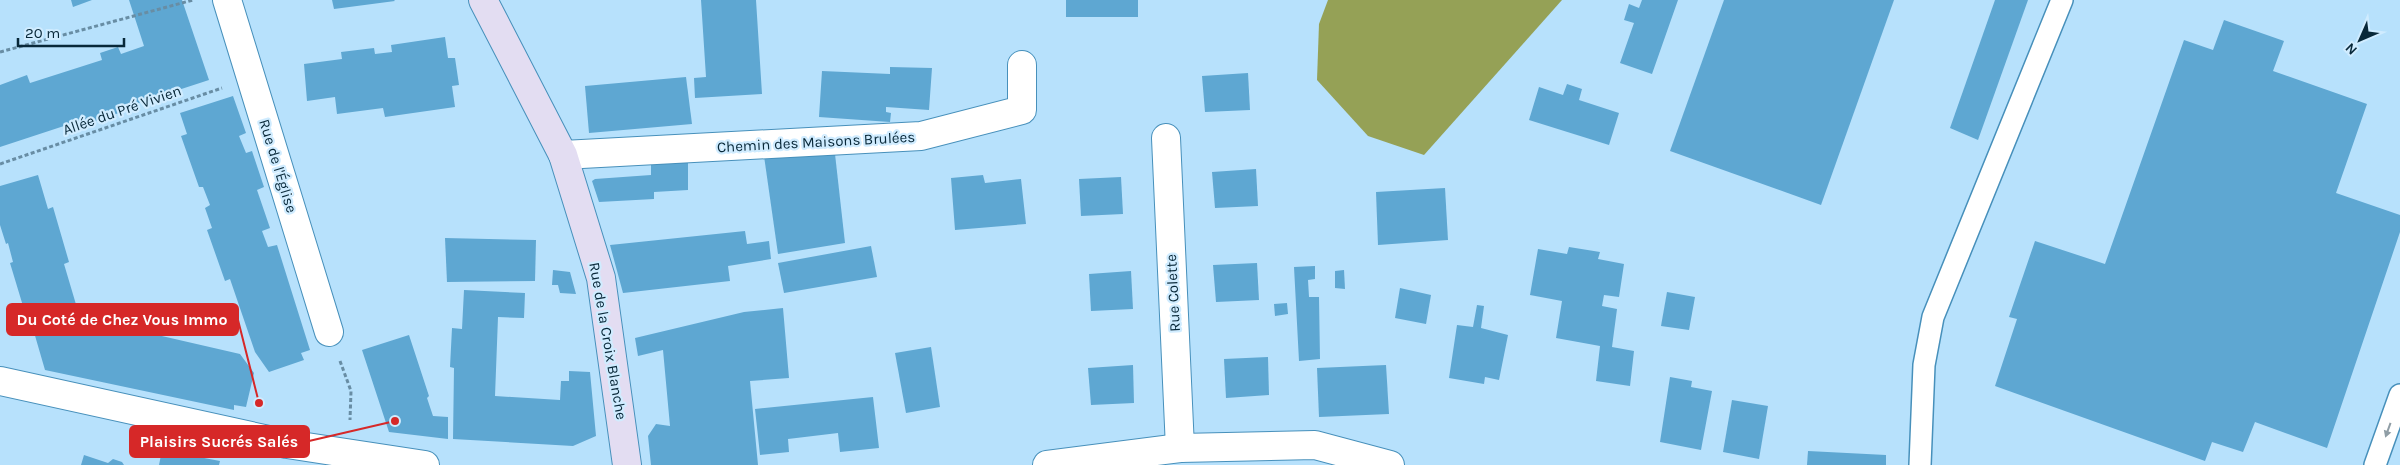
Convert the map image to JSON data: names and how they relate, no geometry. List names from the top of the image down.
{
  "streets": {
    "street": [
      "Chemin des Maisons Brulées",
      "Rue de l'Église",
      "Rue Colette",
      "Rue de la Croix Blanche"
    ],
    "path": ["Allée du Pré Vivien"]
  },
  "crossings": [
    ["Allée du Pré Vivien", "Rue de l'Église"],
    ["Chemin des Maisons Brulées", "Rue de la Croix Blanche"]
  ],
  "places": ["Du Coté de Chez Vous Immo", "Plaisirs Sucrés Salés"],
  "scale_bar": "20 m",
  "north": "bottom left"
}
